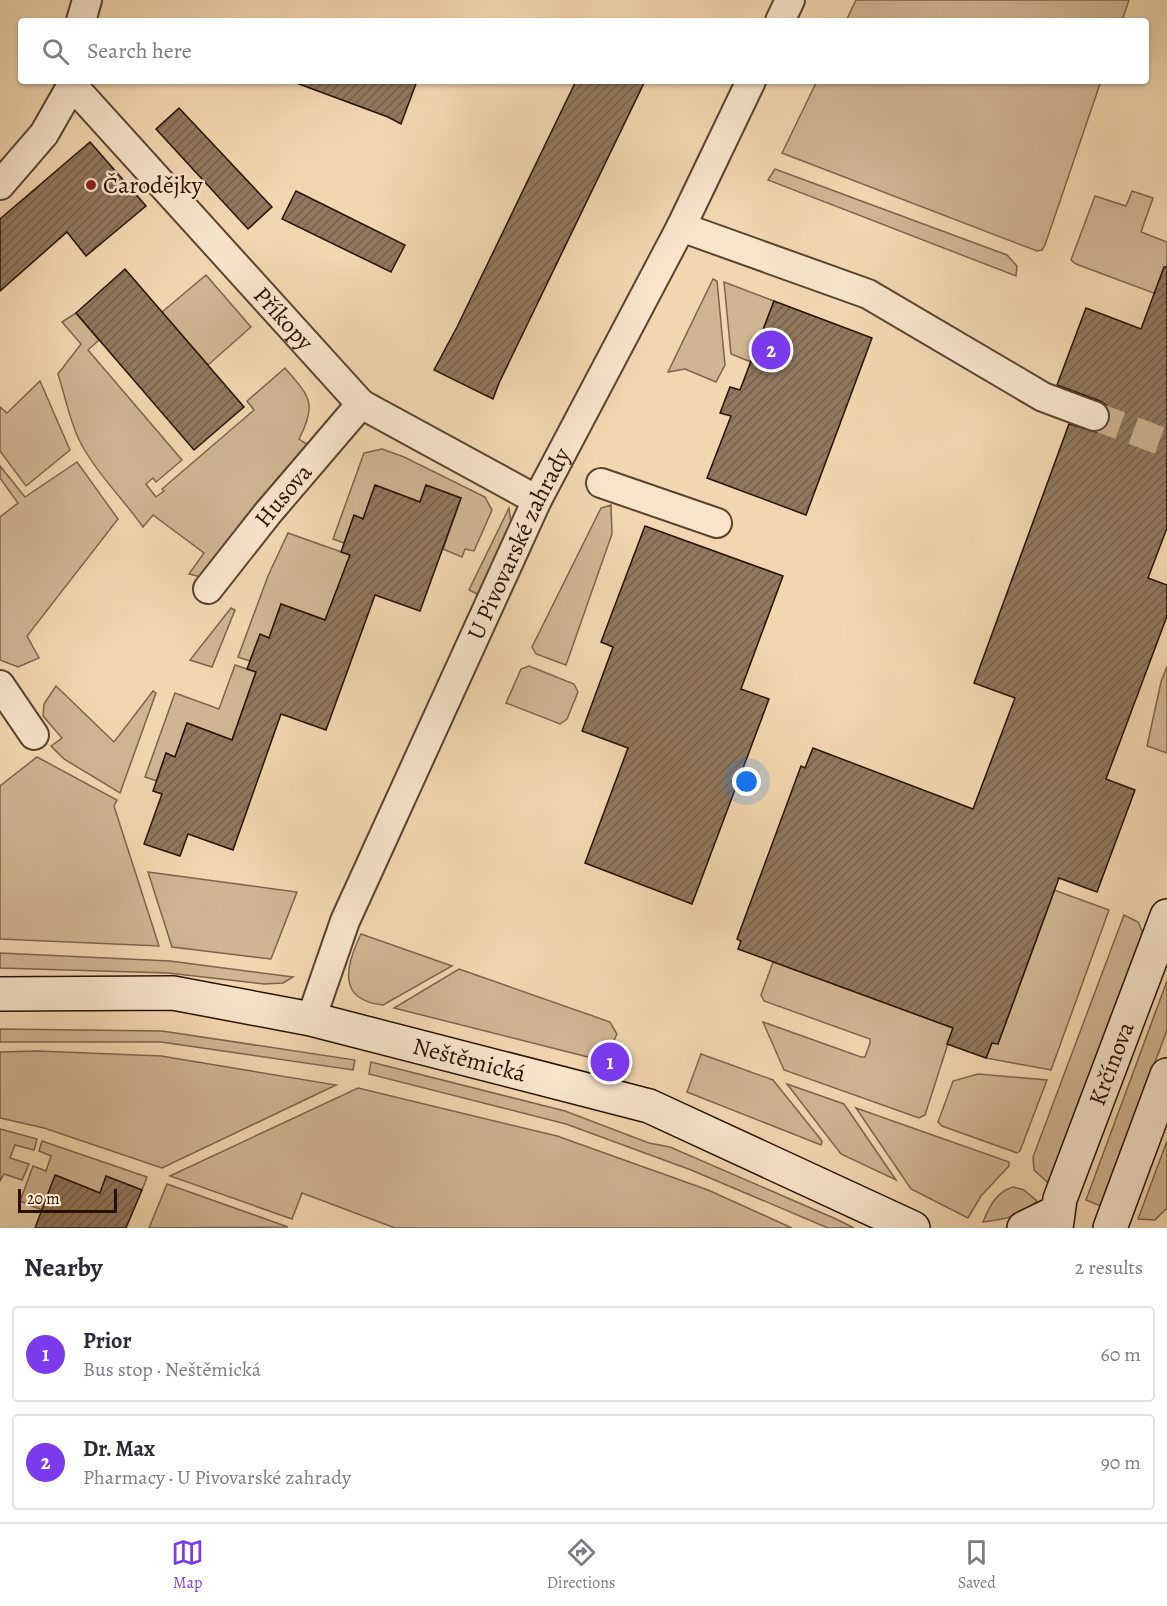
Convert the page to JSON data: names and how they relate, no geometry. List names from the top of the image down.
{
  "streets": {
    "street": [
      "Příkopy",
      "Husova",
      "U Pivovarské zahrady",
      "Neštěmická",
      "Krčínova"
    ]
  },
  "crossings": [
    ["Příkopy", "Husova"],
    ["Příkopy", "U Pivovarské zahrady"],
    ["U Pivovarské zahrady", "Neštěmická"]
  ],
  "places": ["Čarodějky"],
  "scale_bar": "20 m",
  "page": {
    "search": "Search here",
    "pins": ["2", "1"],
    "scale": "20 m",
    "heading": ["Nearby", "2 results"],
    "list": [
      {
        "mark": "1",
        "name": "Prior",
        "note": "Bus stop · Neštěmická",
        "value": "60 m"
      },
      {
        "mark": "2",
        "name": "Dr. Max",
        "note": "Pharmacy · U Pivovarské zahrady",
        "value": "90 m"
      }
    ],
    "nav": ["Map", "Directions", "Saved"]
  }
}
